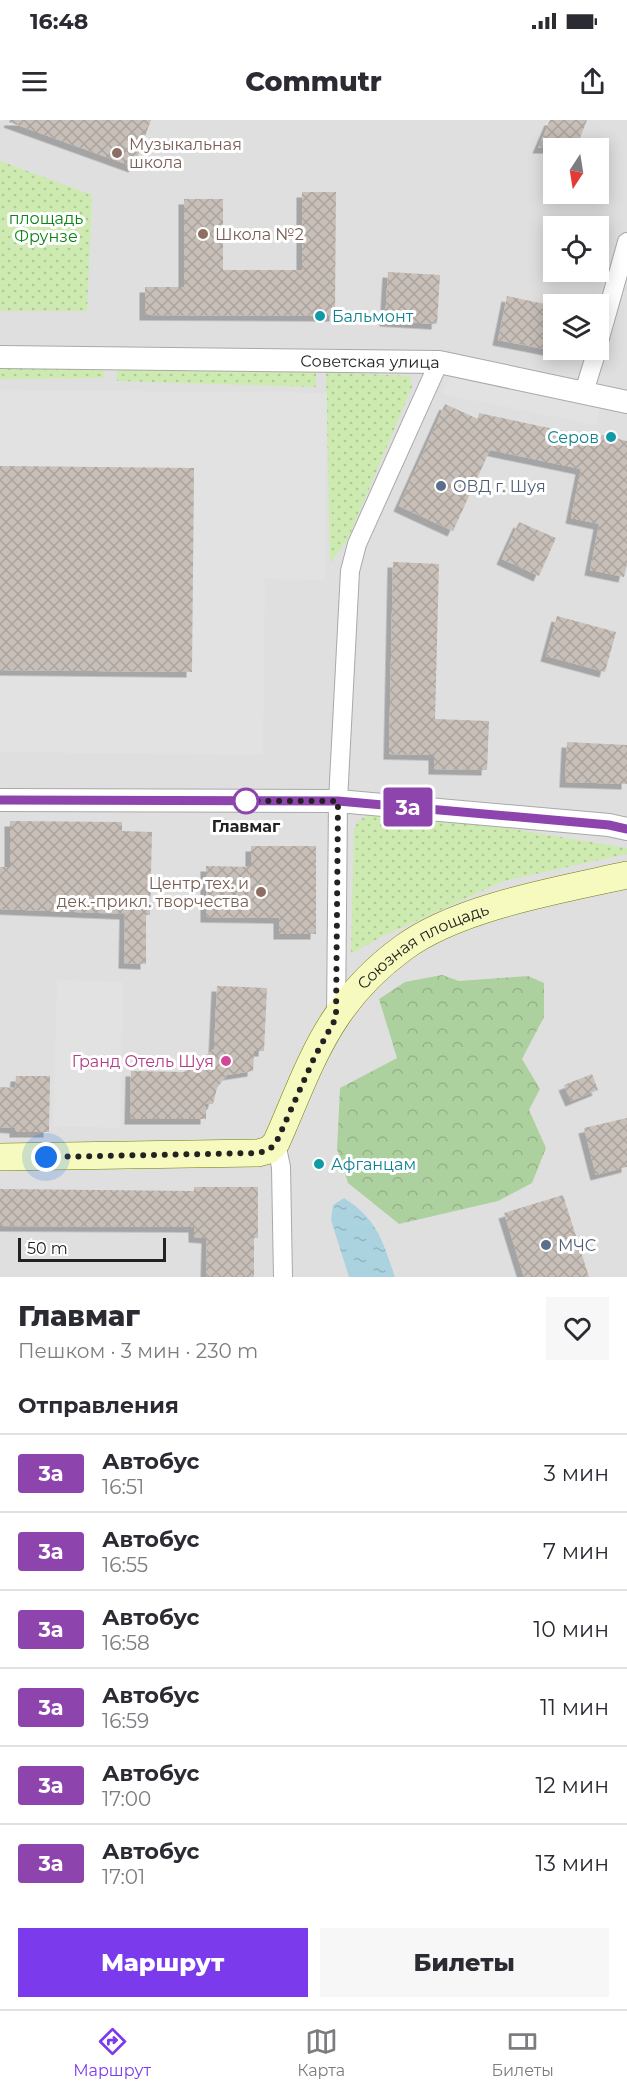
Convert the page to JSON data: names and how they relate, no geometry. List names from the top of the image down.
{
  "streets": {
    "main road": ["Союзная площадь"],
    "street": ["Советская улица"]
  },
  "parks": ["площадь Фрунзе"],
  "places": [
    "Музыкальная школа",
    "Школа №2",
    "Бальмонт",
    "Серов",
    "ОВД г. Шуя",
    "Главмаг",
    "Центр тех. и дек.-прикл. творчества",
    "Гранд Отель Шуя",
    "Афганцам",
    "МЧС"
  ],
  "lines": ["bus line 3а"],
  "scale_bar": "50 m",
  "north": "bottom",
  "page": {
    "status": "16:48",
    "header": "Commutr",
    "on_map": "3а",
    "scale": "50 m",
    "heading": [
      ["Главмаг", "Пешком · 3 мин · 230 m"],
      "Отправления"
    ],
    "list": [
      {
        "mark": "3а",
        "name": "Автобус",
        "note": "16:51",
        "value": "3 мин"
      },
      {
        "mark": "3а",
        "name": "Автобус",
        "note": "16:55",
        "value": "7 мин"
      },
      {
        "mark": "3а",
        "name": "Автобус",
        "note": "16:58",
        "value": "10 мин"
      },
      {
        "mark": "3а",
        "name": "Автобус",
        "note": "16:59",
        "value": "11 мин"
      },
      {
        "mark": "3а",
        "name": "Автобус",
        "note": "17:00",
        "value": "12 мин"
      },
      {
        "mark": "3а",
        "name": "Автобус",
        "note": "17:01",
        "value": "13 мин"
      }
    ],
    "buttons": ["Маршрут", "Билеты"],
    "tabs": ["Маршрут", "Карта", "Билеты"]
  }
}
